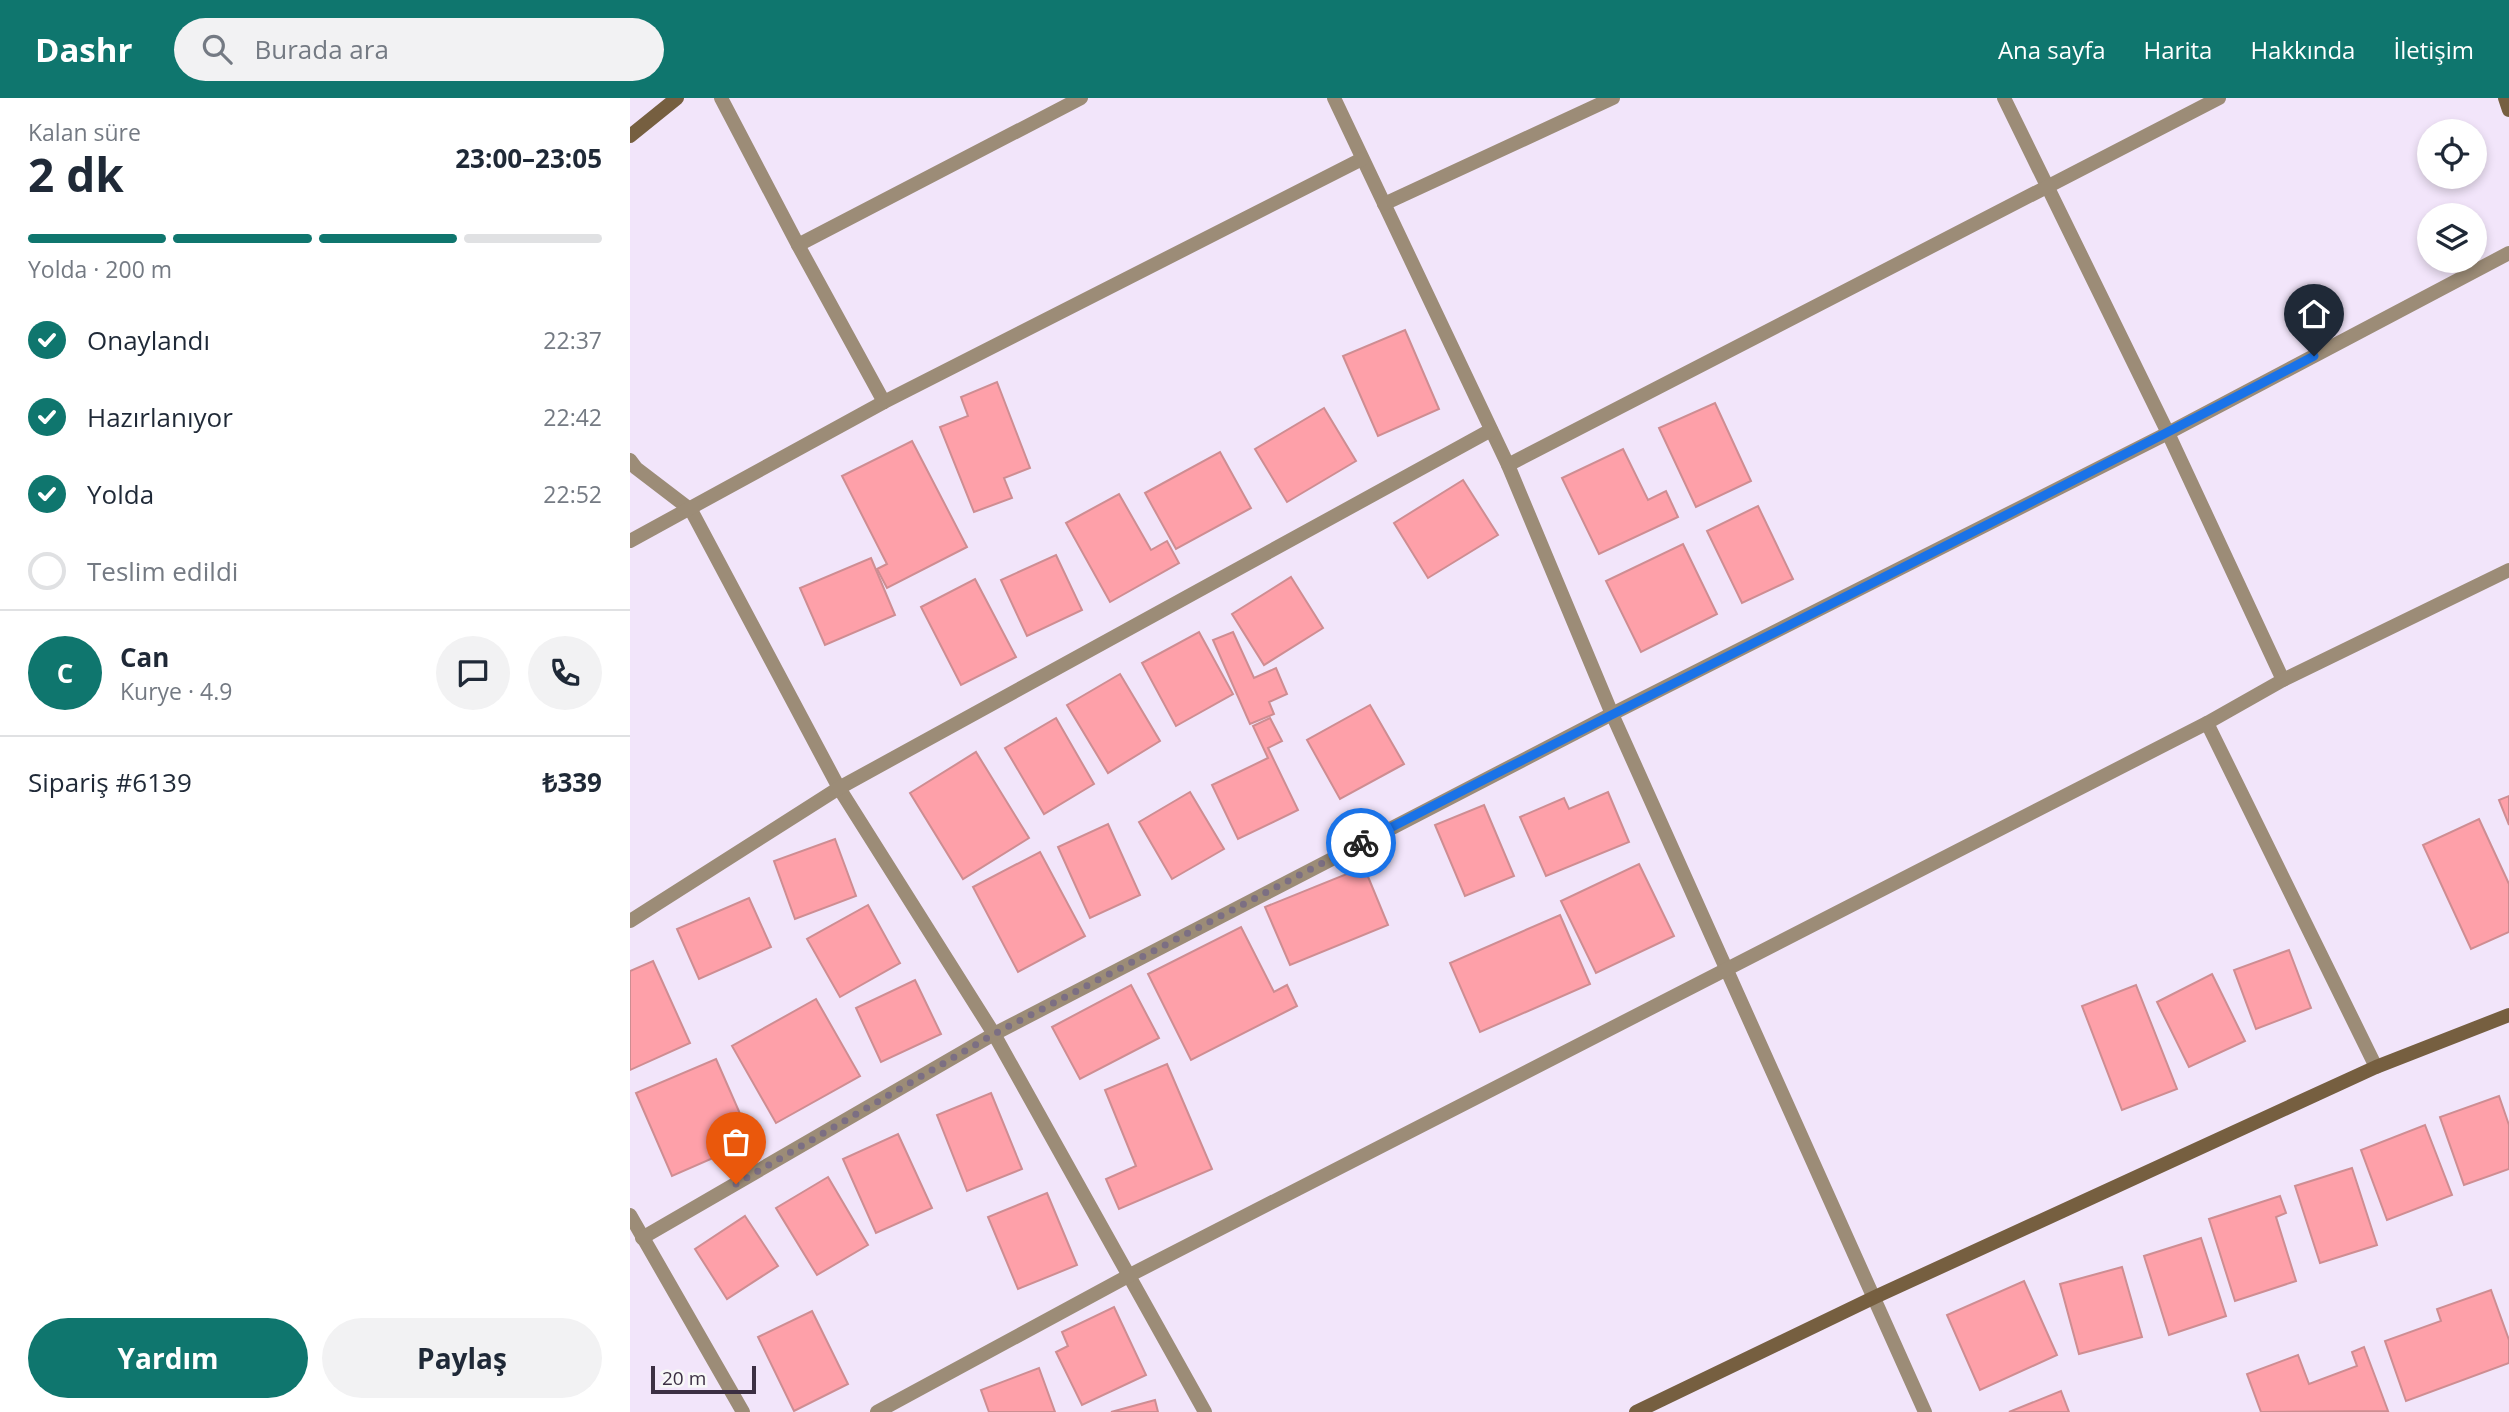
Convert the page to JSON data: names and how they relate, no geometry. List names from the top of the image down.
{
  "scale_bar": "20 m",
  "page": {
    "header": "Dashr",
    "search": "Burada ara",
    "nav": [
      "Ana sayfa",
      "Harita",
      "Hakkında",
      "İletişim"
    ],
    "heading": ["2 dk", "Kalan süre", "23:00–23:05"],
    "panel": [
      "Can",
      "Kurye · 4.9",
      "Sipariş #6139",
      "₺339"
    ],
    "bar": "Yolda · 200 m",
    "list": [
      ["Onaylandı", "22:37"],
      ["Hazırlanıyor", "22:42"],
      ["Yolda", "22:52"],
      "Teslim edildi"
    ],
    "round": "C",
    "buttons": ["Yardım", "Paylaş"],
    "scale": "20 m"
  }
}
